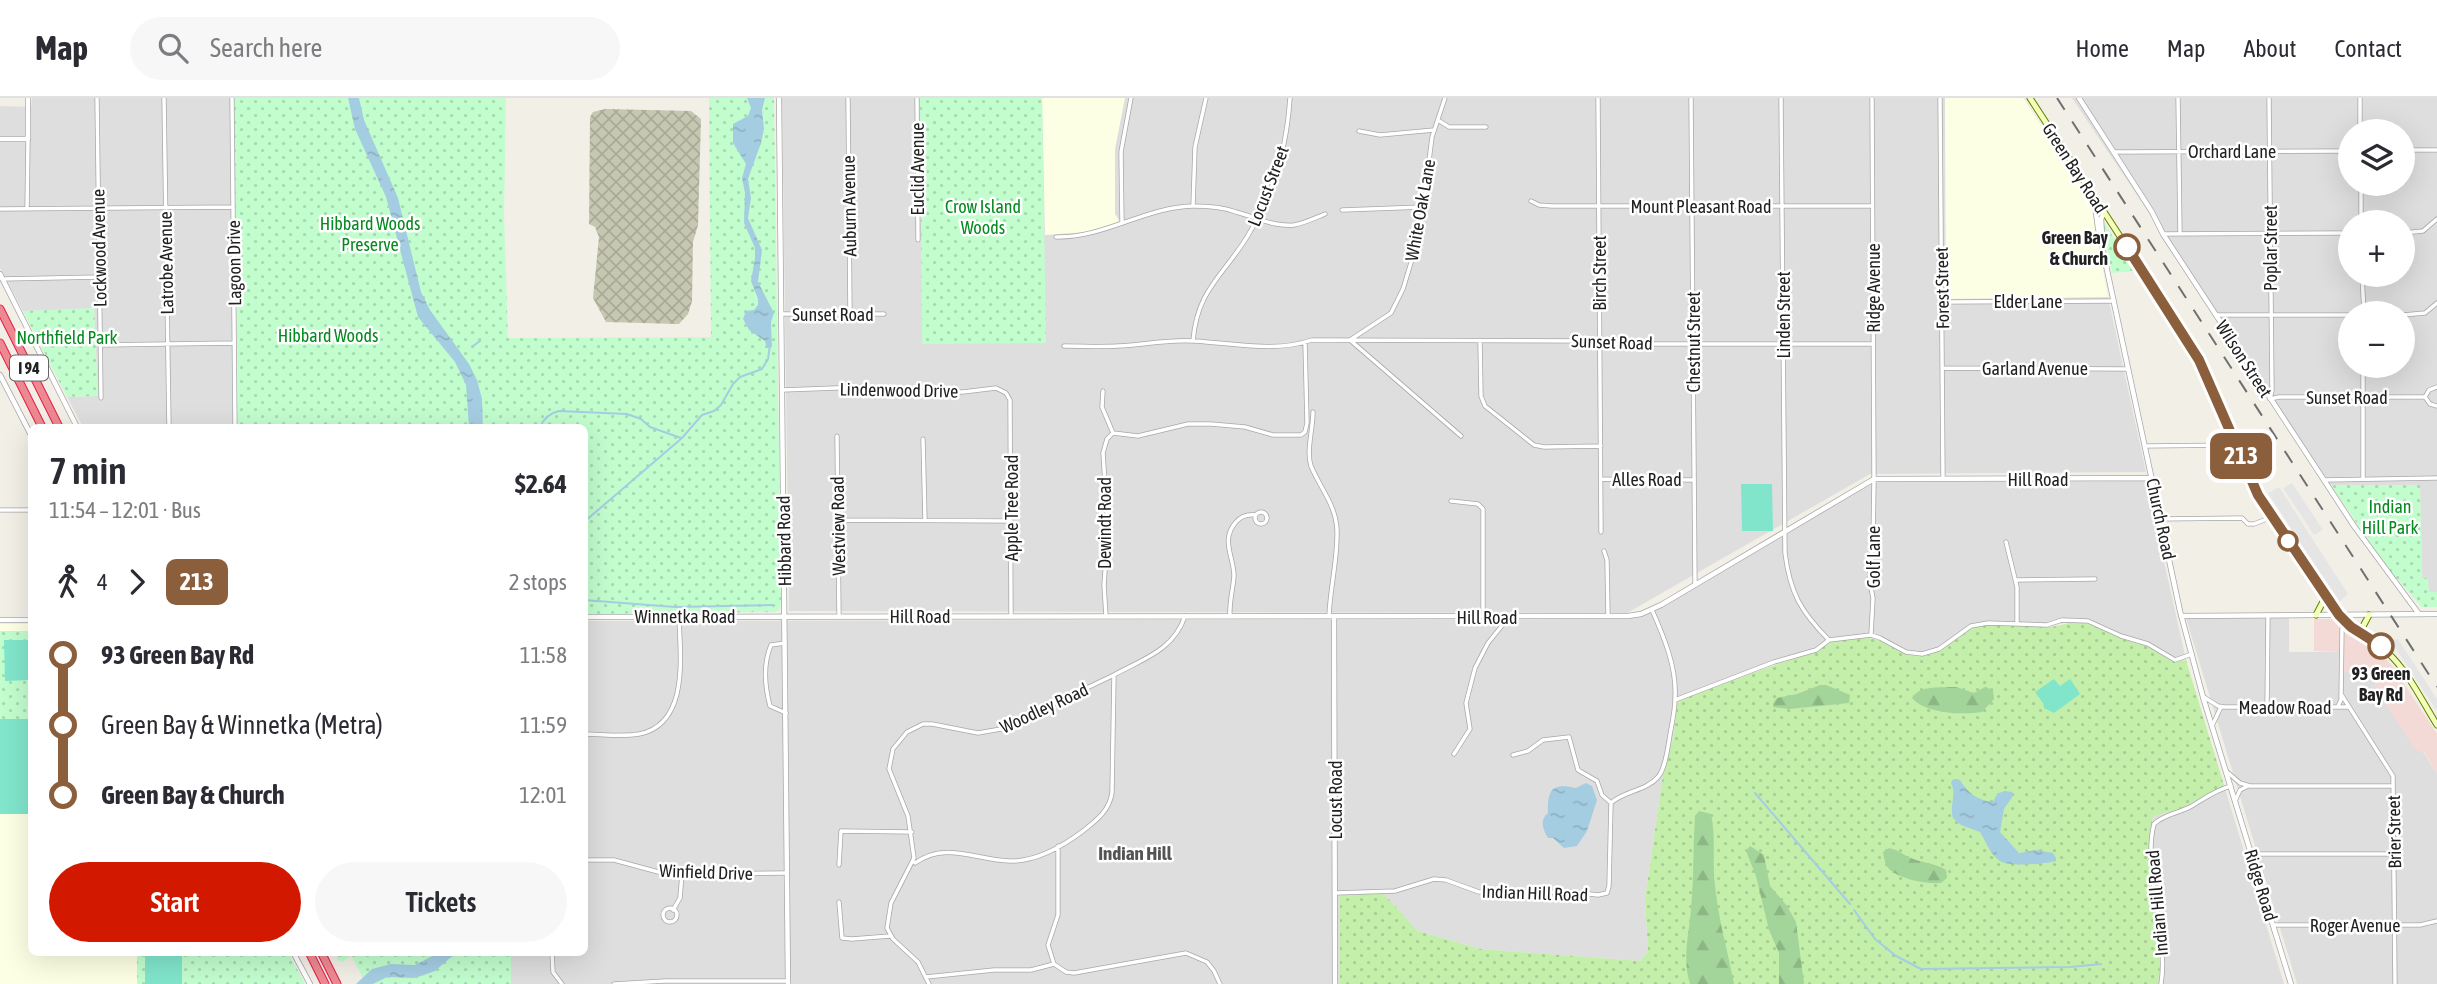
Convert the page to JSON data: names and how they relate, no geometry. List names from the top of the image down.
{
  "streets": {
    "highway": ["I 94"],
    "main road": ["Green Bay Road"],
    "street": [
      "Orchard Lane",
      "Euclid Avenue",
      "Locust Street",
      "Auburn Avenue",
      "Mount Pleasant Road",
      "White Oak Lane",
      "Lockwood Avenue",
      "Poplar Street",
      "Latrobe Avenue",
      "Lagoon Drive",
      "Birch Street",
      "Ridge Avenue",
      "Forest Street",
      "Elder Lane",
      "Sunset Road",
      "Linden Street",
      "Chestnut Street",
      "Wilson Street",
      "Garland Avenue",
      "Lindenwood Drive",
      "Alles Road",
      "Hill Road",
      "Apple Tree Road",
      "Church Road",
      "Dewindt Road",
      "Westview Road",
      "Hibbard Road",
      "Golf Lane",
      "Winnetka Road",
      "Meadow Road",
      "Woodley Road",
      "Locust Road",
      "Brier Street",
      "Winfield Drive",
      "Ridge Road",
      "Indian Hill Road",
      "Roger Avenue"
    ]
  },
  "crossings": [
    ["Orchard Lane", "Poplar Street"],
    ["Orchard Lane", "Wilson Street"],
    ["Green Bay Road", "Church Road"],
    ["Green Bay Road", "Brier Street"],
    ["Locust Street", "Sunset Road"],
    ["Auburn Avenue", "Sunset Road"],
    ["Mount Pleasant Road", "Birch Street"],
    ["Mount Pleasant Road", "Ridge Avenue"],
    ["Mount Pleasant Road", "Linden Street"],
    ["Mount Pleasant Road", "Chestnut Street"],
    ["White Oak Lane", "Sunset Road"],
    ["Poplar Street", "Sunset Road"],
    ["Poplar Street", "Wilson Street"],
    ["Birch Street", "Sunset Road"],
    ["Birch Street", "Alles Road"],
    ["Ridge Avenue", "Sunset Road"],
    ["Ridge Avenue", "Hill Road"],
    ["Ridge Avenue", "Golf Lane"],
    ["Forest Street", "Elder Lane"],
    ["Forest Street", "Garland Avenue"],
    ["Forest Street", "Hill Road"],
    ["Elder Lane", "Church Road"],
    ["Sunset Road", "Linden Street"],
    ["Sunset Road", "Chestnut Street"],
    ["Sunset Road", "Wilson Street"],
    ["Sunset Road", "Hibbard Road"],
    ["Linden Street", "Hill Road"],
    ["Chestnut Street", "Alles Road"],
    ["Chestnut Street", "Hill Road"],
    ["Garland Avenue", "Church Road"],
    ["Lindenwood Drive", "Apple Tree Road"],
    ["Lindenwood Drive", "Hibbard Road"],
    ["Hill Road", "Apple Tree Road"],
    ["Hill Road", "Church Road"],
    ["Hill Road", "Dewindt Road"],
    ["Hill Road", "Westview Road"],
    ["Hill Road", "Hibbard Road"],
    ["Hill Road", "Golf Lane"],
    ["Hill Road", "Winnetka Road"],
    ["Hill Road", "Woodley Road"],
    ["Hill Road", "Locust Road"],
    ["Church Road", "Meadow Road"],
    ["Church Road", "Ridge Road"],
    ["Church Road", "Indian Hill Road"],
    ["Hibbard Road", "Winnetka Road"],
    ["Hibbard Road", "Winfield Drive"],
    ["Meadow Road", "Brier Street"],
    ["Locust Road", "Indian Hill Road"],
    ["Brier Street", "Roger Avenue"],
    ["Ridge Road", "Indian Hill Road"],
    ["Ridge Road", "Roger Avenue"]
  ],
  "districts": ["Indian Hill"],
  "parks": [
    "Crow Island Woods",
    "Hibbard Woods Preserve",
    "Hibbard Woods",
    "Northfield Park",
    "Indian Hill Park"
  ],
  "places": ["Green Bay & Church", "93 Green Bay Rd"],
  "lines": ["bus line 213"],
  "page": {
    "header": "Map",
    "search": "Search here",
    "nav": [
      "Home",
      "Map",
      "About",
      "Contact"
    ],
    "on_map": "213",
    "map_buttons": ["+", "−"],
    "heading": ["7 min", "11:54 – 12:01 · Bus", "$2.64"],
    "legs": ["4", "213", "2 stops"],
    "list": [
      {
        "name": "93 Green Bay Rd",
        "value": "11:58"
      },
      {
        "name": "Green Bay & Winnetka (Metra)",
        "value": "11:59"
      },
      {
        "name": "Green Bay & Church",
        "value": "12:01"
      }
    ],
    "buttons": ["Start", "Tickets"]
  }
}
